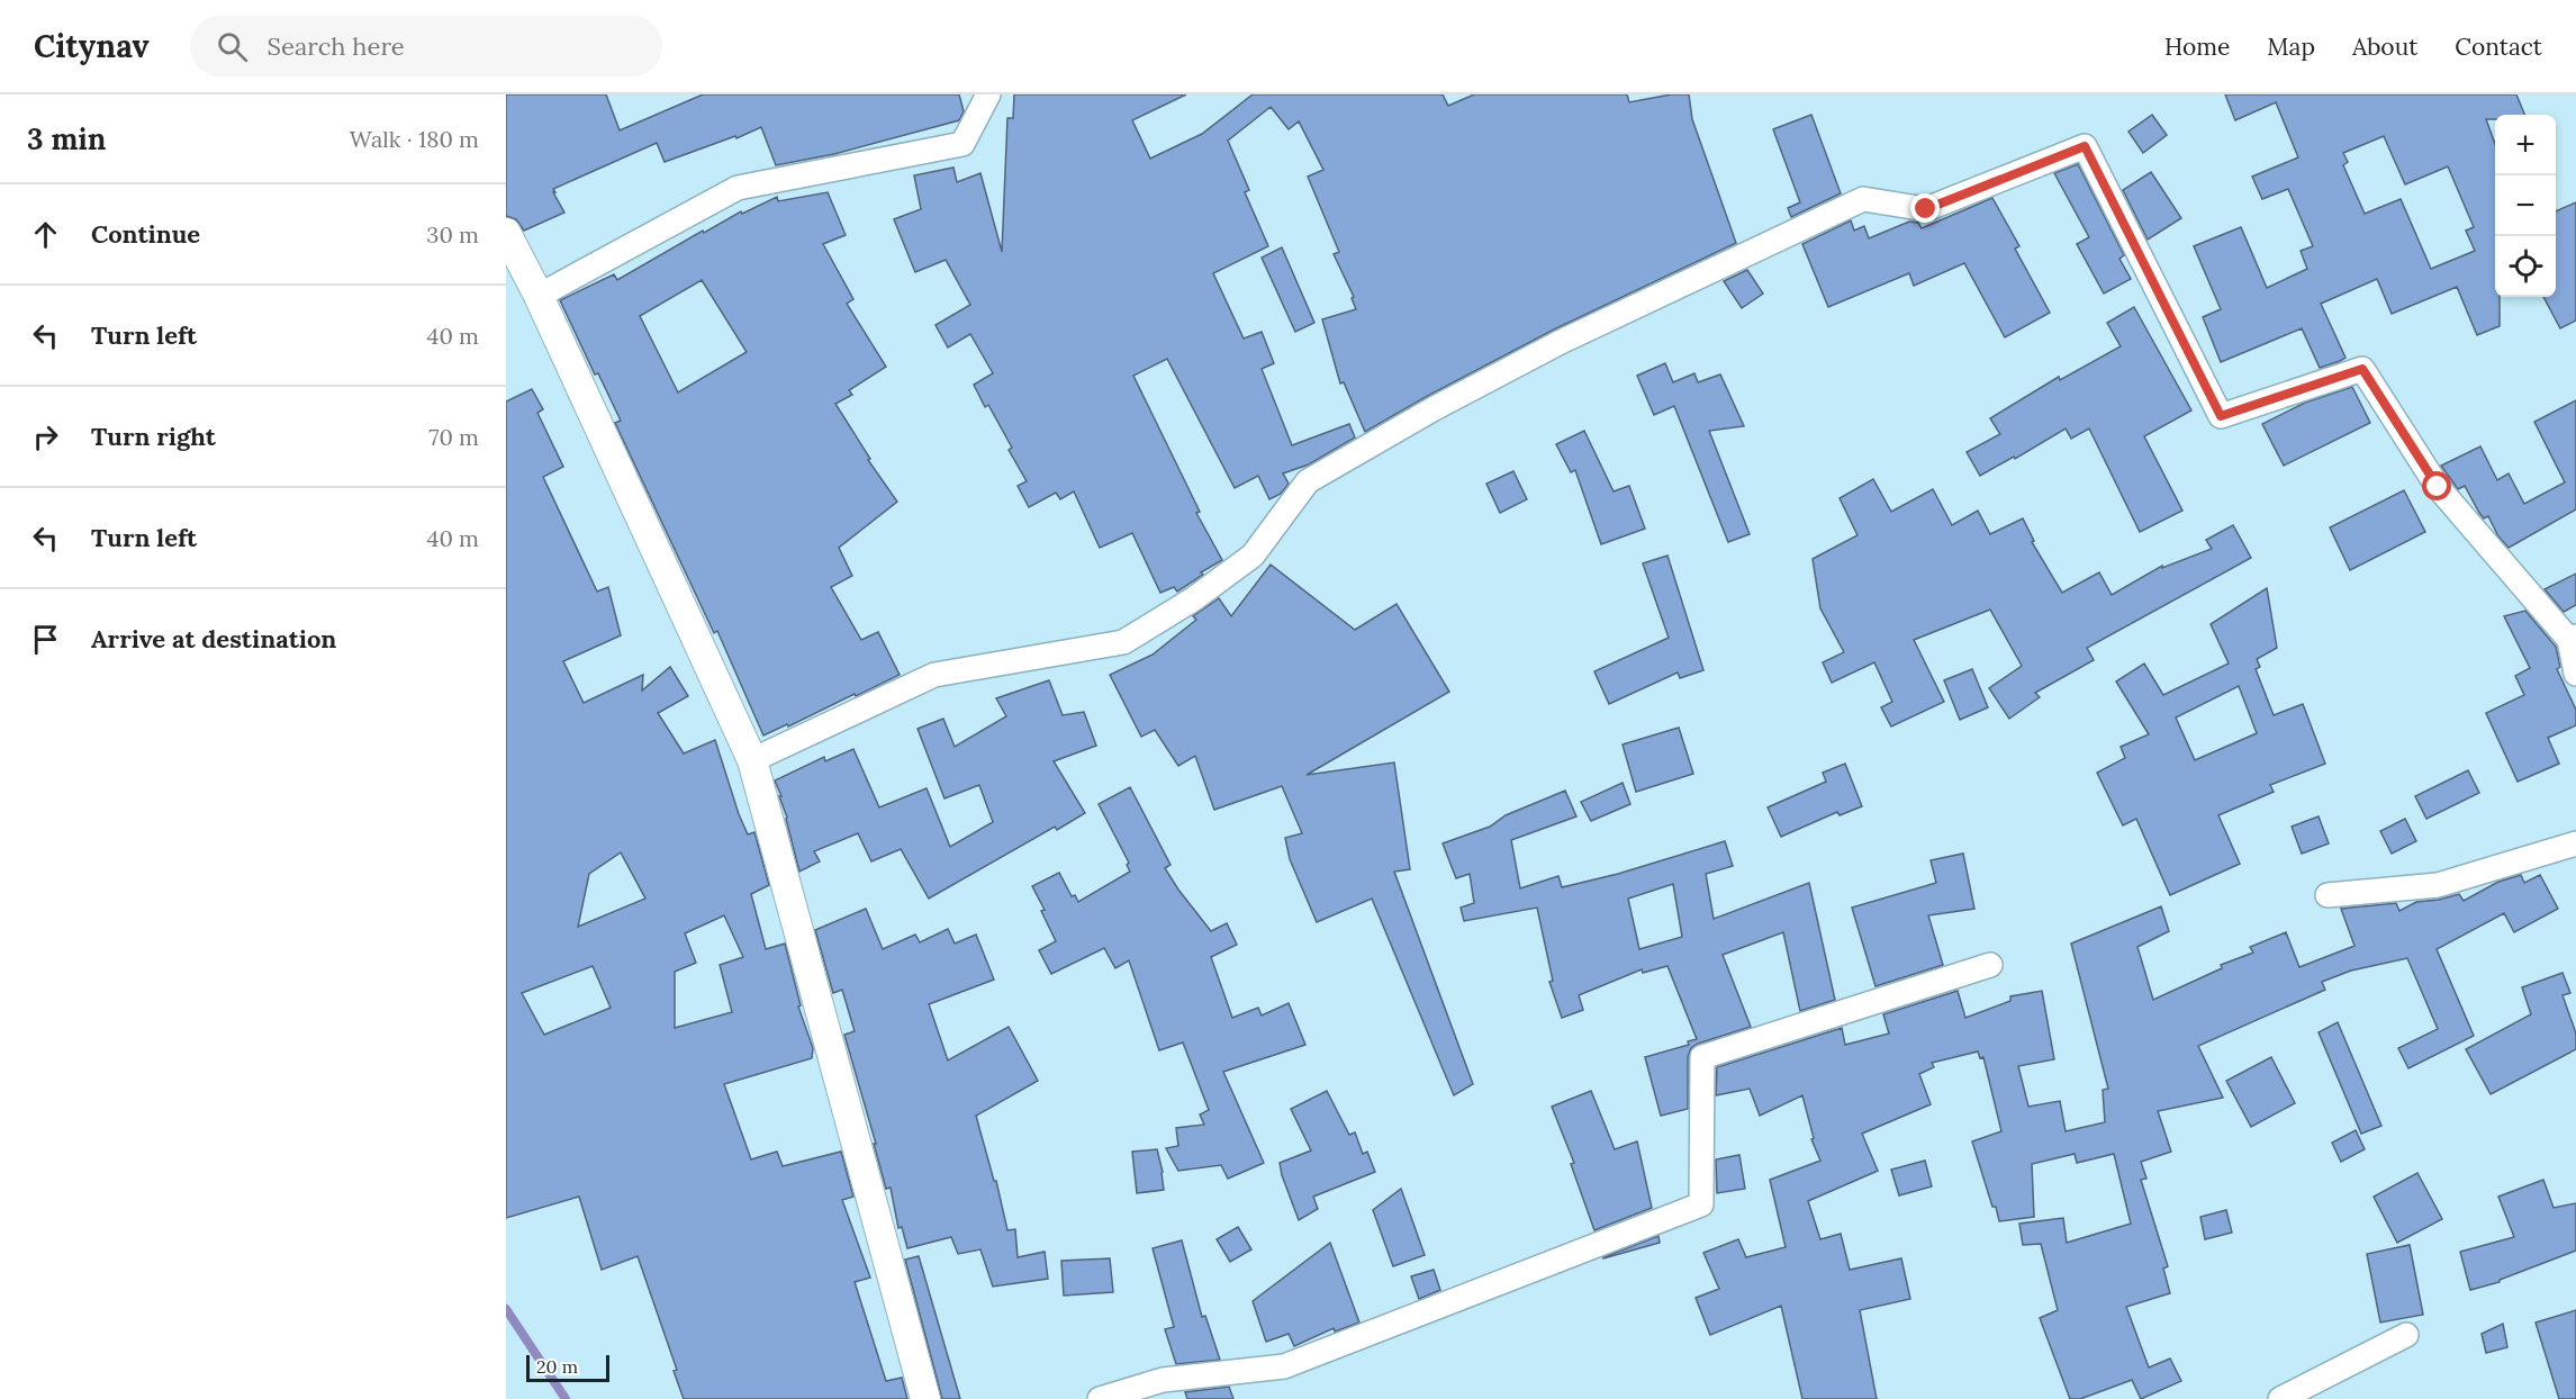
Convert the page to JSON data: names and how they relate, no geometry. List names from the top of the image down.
{
  "scale_bar": "20 m",
  "page": {
    "header": "Citynav",
    "search": "Search here",
    "nav": [
      "Home",
      "Map",
      "About",
      "Contact"
    ],
    "heading": ["3 min", "Walk · 180 m"],
    "map_buttons": ["+", "−"],
    "list": [
      ["Continue", "30 m"],
      ["Turn left", "40 m"],
      ["Turn right", "70 m"],
      ["Turn left", "40 m"],
      "Arrive at destination"
    ],
    "scale": "20 m"
  }
}
